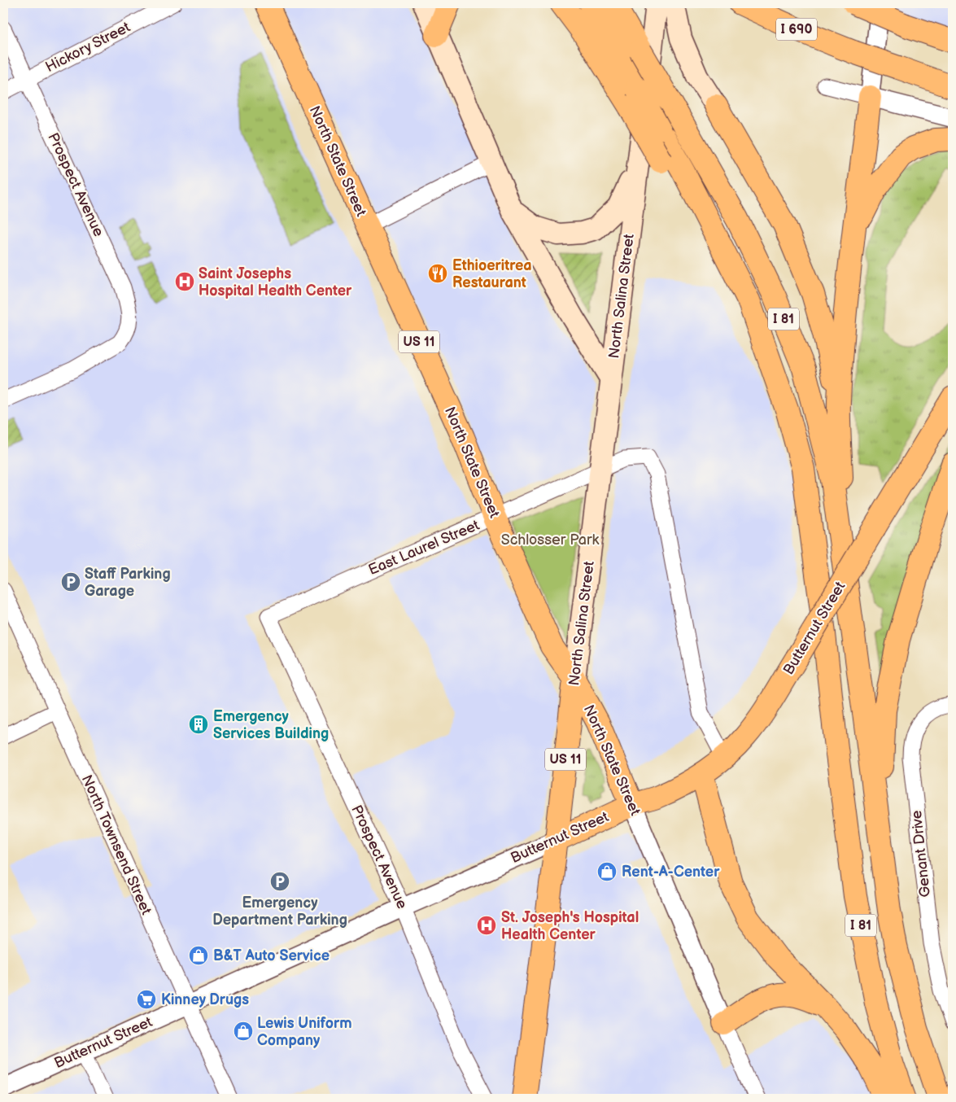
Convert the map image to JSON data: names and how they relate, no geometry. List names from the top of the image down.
{
  "streets": {
    "main road": [
      "I 690",
      "North State Street",
      "North Salina Street",
      "I 81",
      "US 11",
      "Butternut Street"
    ],
    "street": [
      "Hickory Street",
      "Prospect Avenue",
      "East Laurel Street",
      "North Townsend Street",
      "Genant Drive"
    ]
  },
  "crossings": [
    ["Hickory Street", "Prospect Avenue"],
    ["North State Street", "North Salina Street"],
    ["North State Street", "East Laurel Street"],
    ["North State Street", "Butternut Street"],
    ["Prospect Avenue", "East Laurel Street"],
    ["Prospect Avenue", "Butternut Street"],
    ["North Salina Street", "East Laurel Street"],
    ["North Salina Street", "Butternut Street"],
    ["East Laurel Street", "Butternut Street"],
    ["Butternut Street", "North Townsend Street"]
  ],
  "parks": ["Schlosser Park"],
  "places": {
    "restaurant": ["Ethioeritrea Restaurant"],
    "hospital": ["Saint Josephs Hospital Health Center", "St. Joseph's Hospital Health Center"],
    "parking": ["Staff Parking Garage", "Emergency Department Parking"],
    "building": ["Emergency Services Building"],
    "shop": ["Rent-A-Center", "B&T Auto Service", "Lewis Uniform Company"],
    "supermarket": ["Kinney Drugs"]
  }
}
